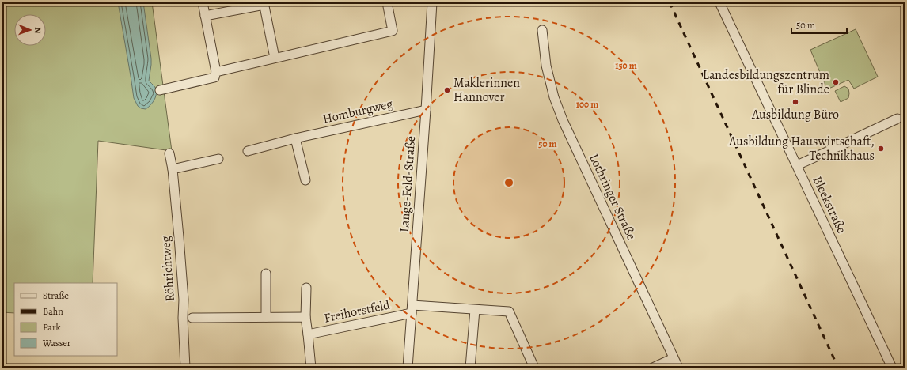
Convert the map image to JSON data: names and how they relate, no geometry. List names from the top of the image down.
{
  "streets": {
    "street": [
      "Homburgweg",
      "Lange-Feld-Straße",
      "Lothringer Straße",
      "Bleekstraße",
      "Röhrichtweg",
      "Freihorstfeld"
    ]
  },
  "crossings": [
    ["Homburgweg", "Lange-Feld-Straße"],
    ["Lange-Feld-Straße", "Freihorstfeld"]
  ],
  "places": [
    "Landesbildungszentrum für Blinde",
    "Maklerinnen Hannover",
    "Ausbildung Büro",
    "Ausbildung Hauswirtschaft, Technikhaus"
  ],
  "legend": [
    "Straße",
    "Bahn",
    "Park",
    "Wasser"
  ],
  "scale_bar": "50 m",
  "north": "right",
  "rings": ["150 m", "100 m", "50 m"]
}
